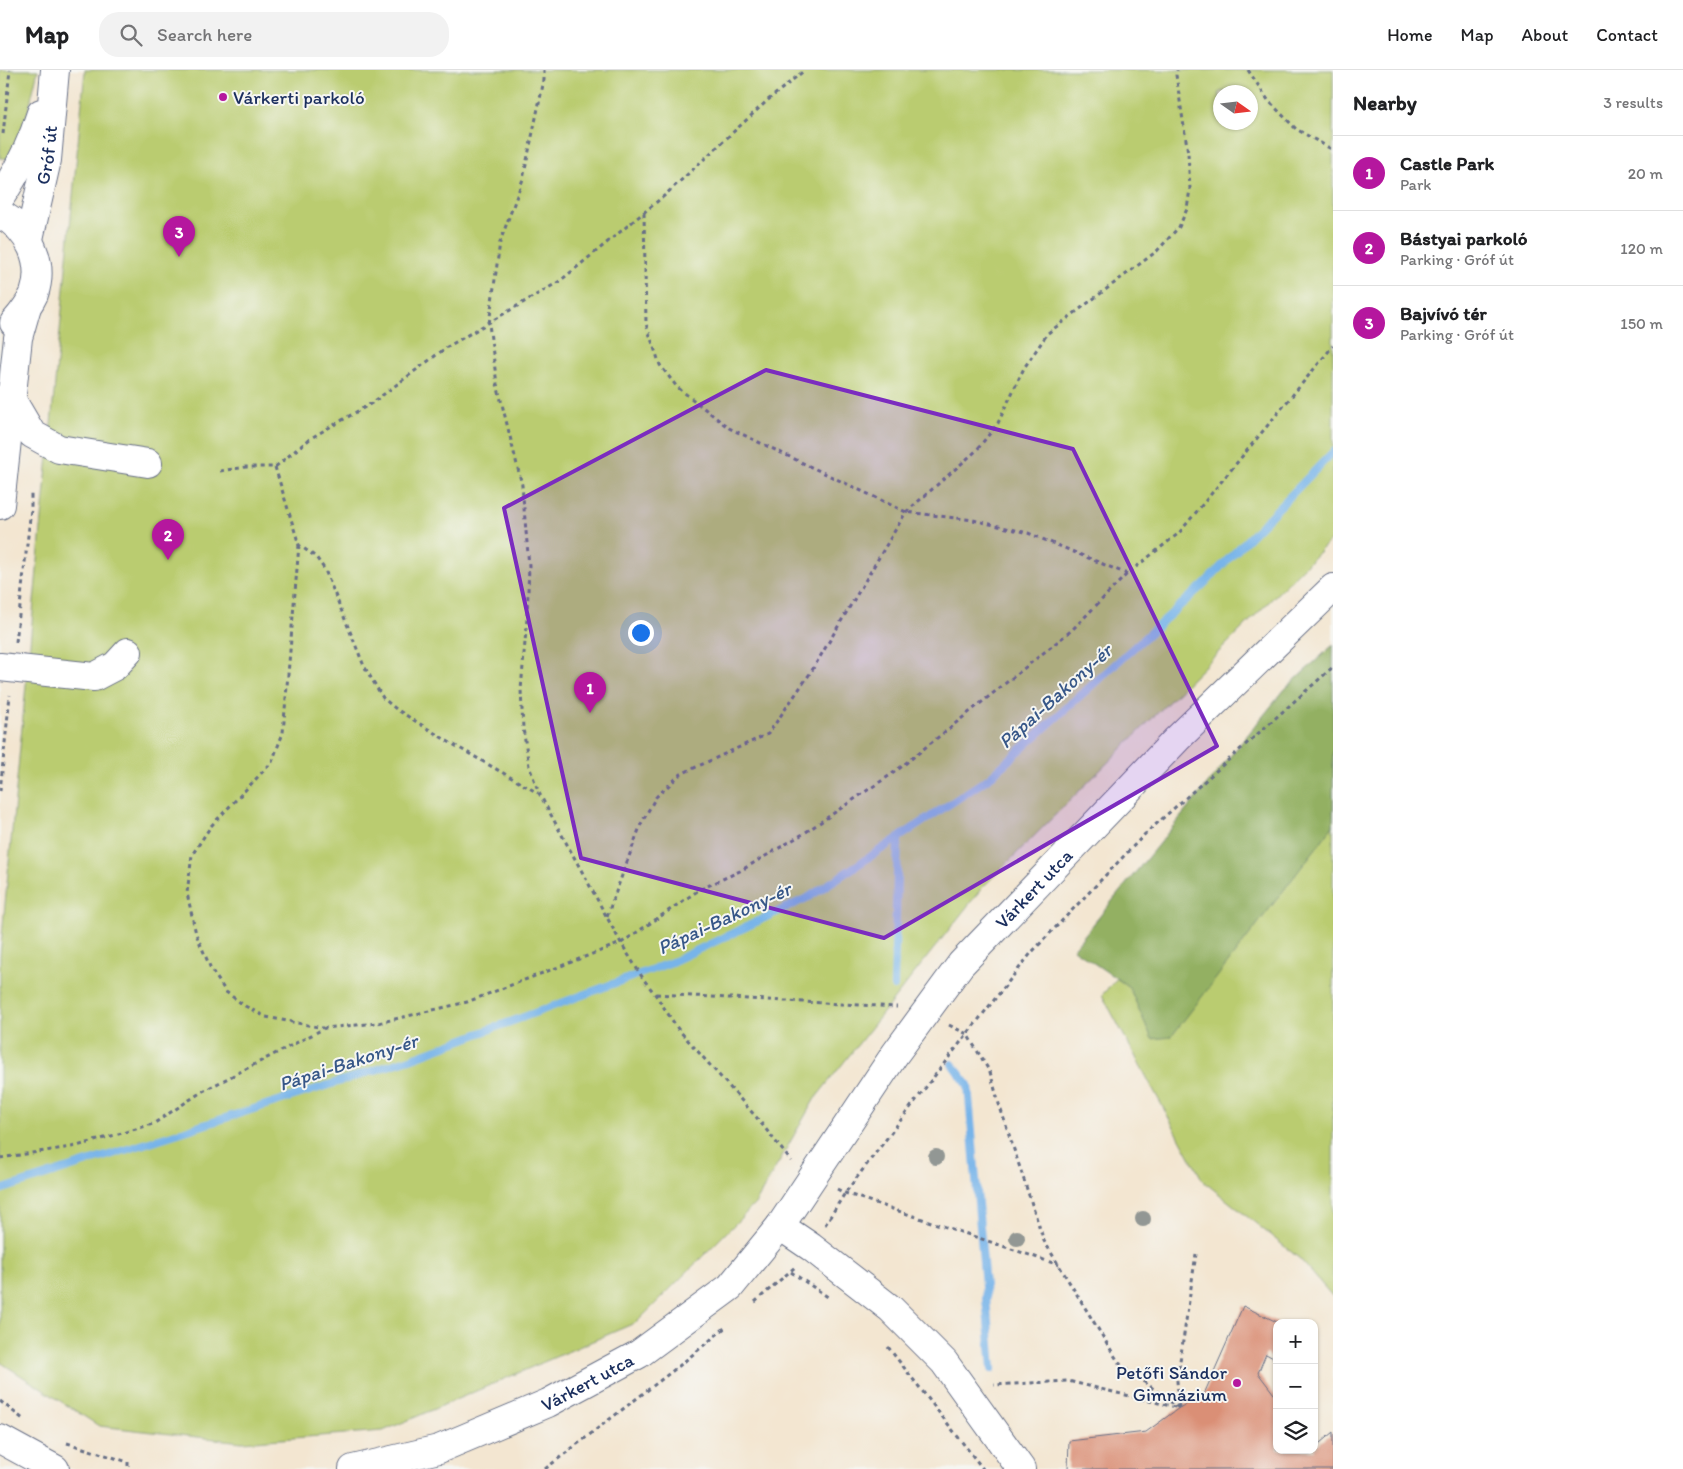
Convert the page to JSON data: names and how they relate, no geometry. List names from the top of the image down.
{
  "streets": {
    "street": ["Gróf út", "Várkert utca"]
  },
  "water": ["Pápai-Bakony-ér"],
  "places": ["Várkerti parkoló", "Petőfi Sándor Gimnázium"],
  "north": "right",
  "page": {
    "header": "Map",
    "search": "Search here",
    "nav": [
      "Home",
      "Map",
      "About",
      "Contact"
    ],
    "heading": ["Nearby", "3 results"],
    "list": [
      {
        "mark": "1",
        "name": "Castle Park",
        "note": "Park",
        "value": "20 m"
      },
      {
        "mark": "2",
        "name": "Bástyai parkoló",
        "note": "Parking · Gróf út",
        "value": "120 m"
      },
      {
        "mark": "3",
        "name": "Bajvívó tér",
        "note": "Parking · Gróf út",
        "value": "150 m"
      }
    ],
    "pins": ["3", "2", "1"],
    "map_buttons": ["+", "−"]
  }
}
